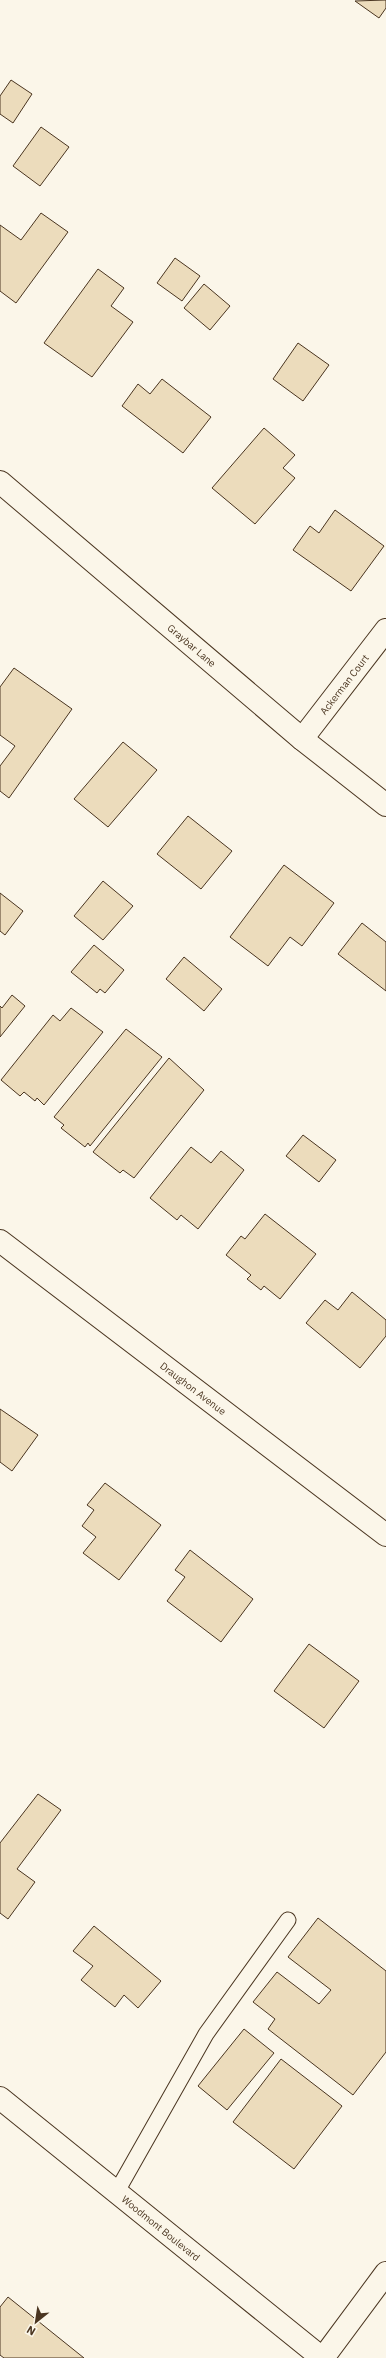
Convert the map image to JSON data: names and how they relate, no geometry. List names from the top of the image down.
{
  "streets": {
    "street": [
      "Graybar Lane",
      "Ackerman Court",
      "Draughon Avenue",
      "Woodmont Boulevard"
    ]
  },
  "crossings": [
    ["Graybar Lane", "Ackerman Court"]
  ],
  "north": "bottom left"
}
